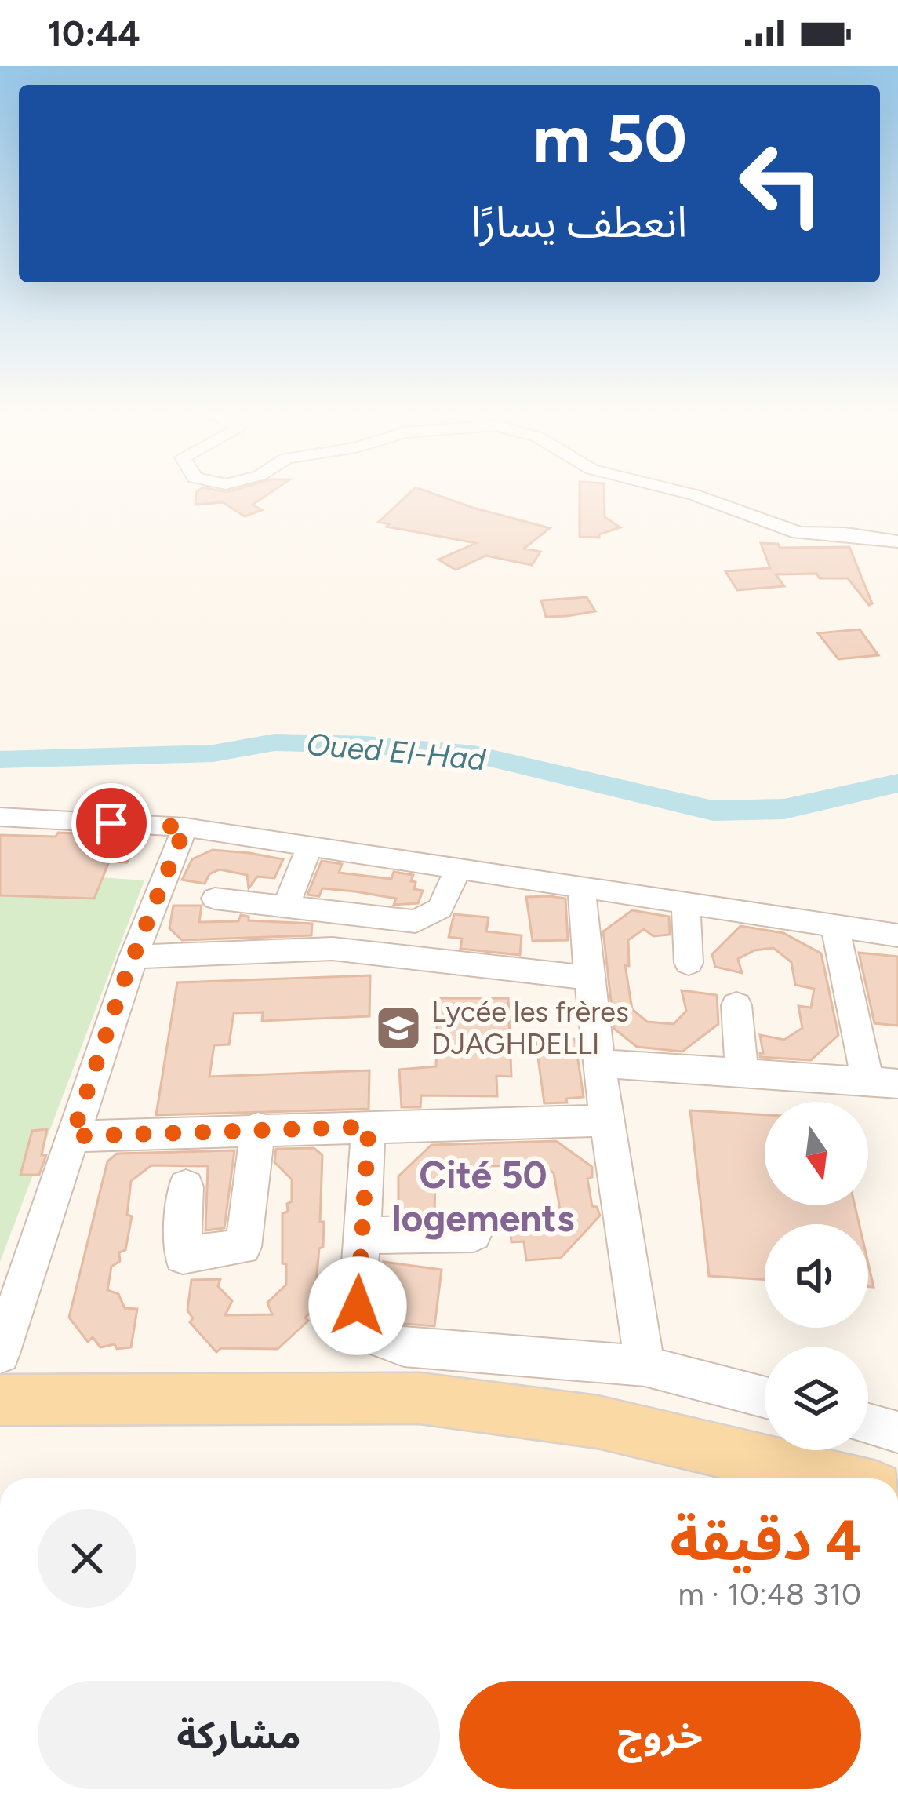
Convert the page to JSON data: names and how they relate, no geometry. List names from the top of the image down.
{
  "districts": ["Cité 50 logements"],
  "water": ["Oued El-Had"],
  "places": {
    "school or university": ["Lycée les frères DJAGHDELLI"]
  },
  "north": "bottom",
  "page": {
    "status": "10:44",
    "turn": ["50 m", "انعطف يسارًا"],
    "heading": ["4 دقيقة", "310 m · 10:48"],
    "buttons": ["خروج", "مشاركة"]
  }
}
